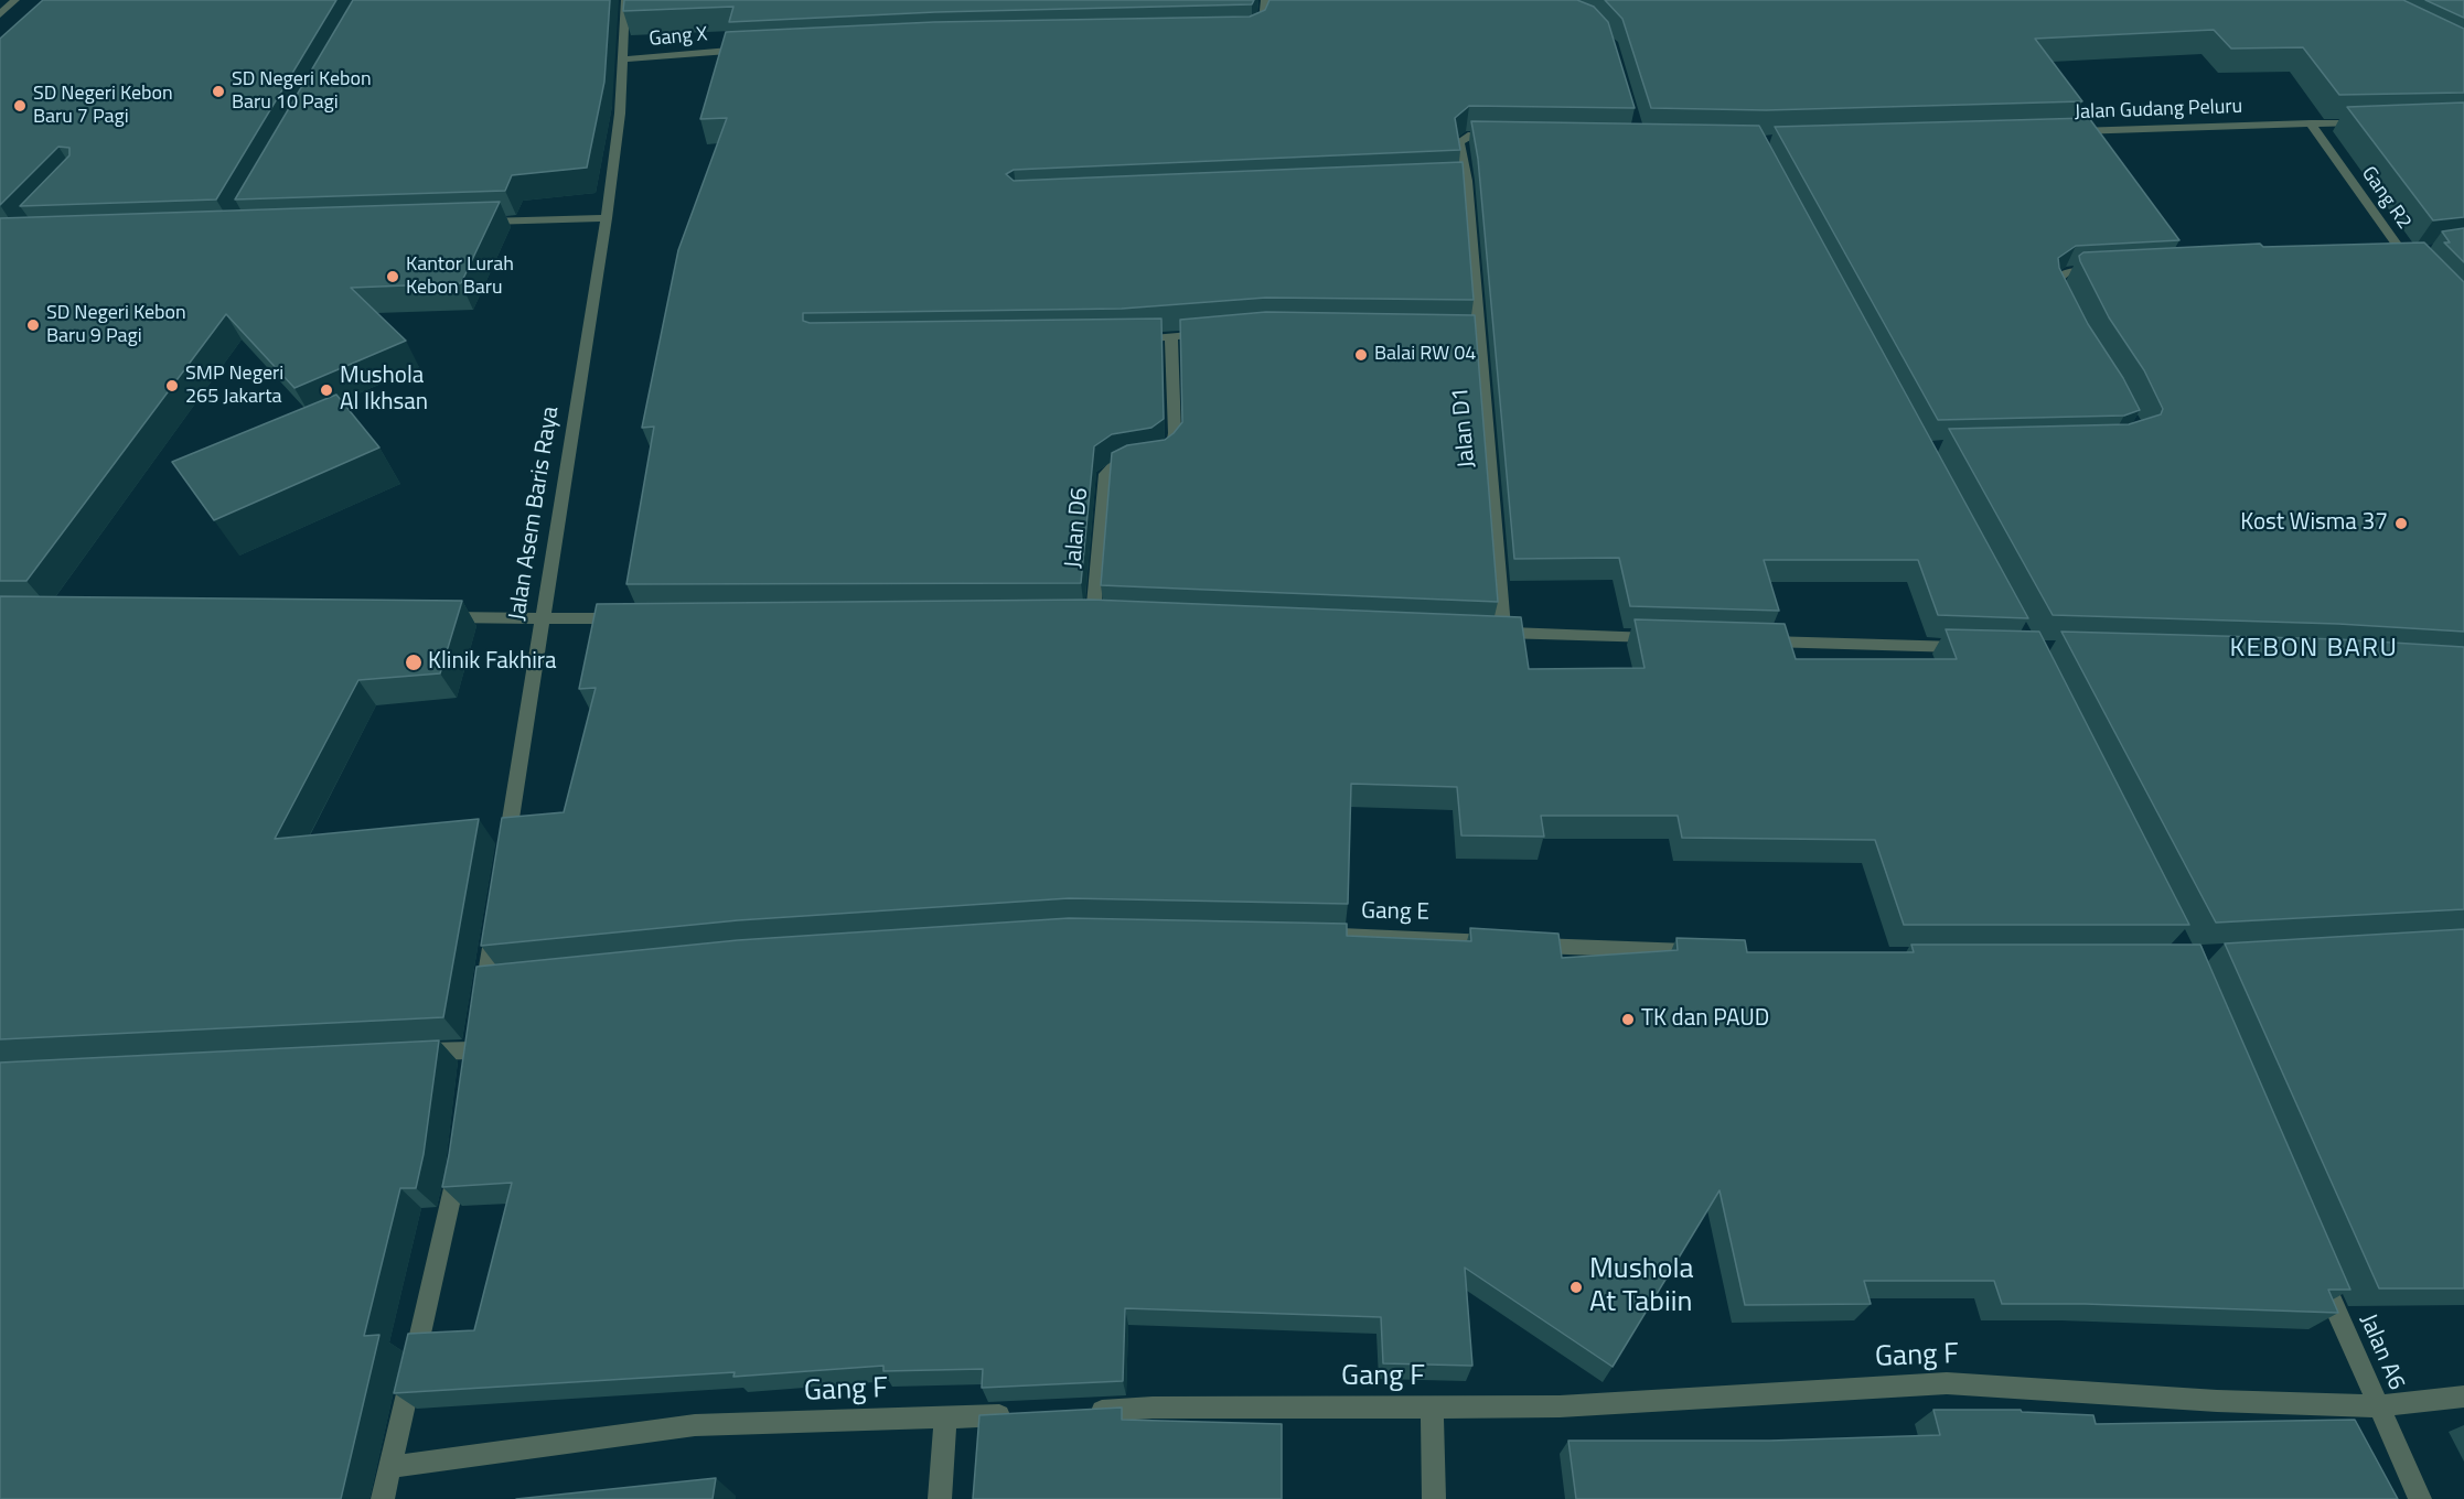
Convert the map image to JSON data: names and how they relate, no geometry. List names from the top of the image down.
{
  "streets": {
    "street": [
      "Gang X",
      "Jalan Gudang Peluru",
      "Gang R2",
      "Jalan D1",
      "Jalan Asem Baris Raya",
      "Jalan D6",
      "Gang E",
      "Jalan A6",
      "Gang F"
    ]
  },
  "crossings": [
    ["Gang X", "Jalan Asem Baris Raya"],
    ["Jalan Gudang Peluru", "Gang R2"],
    ["Jalan A6", "Gang F"]
  ],
  "districts": ["KEBON BARU"],
  "places": [
    "SD Negeri Kebon Baru 10 Pagi",
    "SD Negeri Kebon Baru 7 Pagi",
    "Kantor Lurah Kebon Baru",
    "SD Negeri Kebon Baru 9 Pagi",
    "Balai RW 04",
    "SMP Negeri 265 Jakarta",
    "Mushola Al Ikhsan",
    "Kost Wisma 37",
    "Klinik Fakhira",
    "TK dan PAUD",
    "Mushola At Tabiin"
  ]
}
